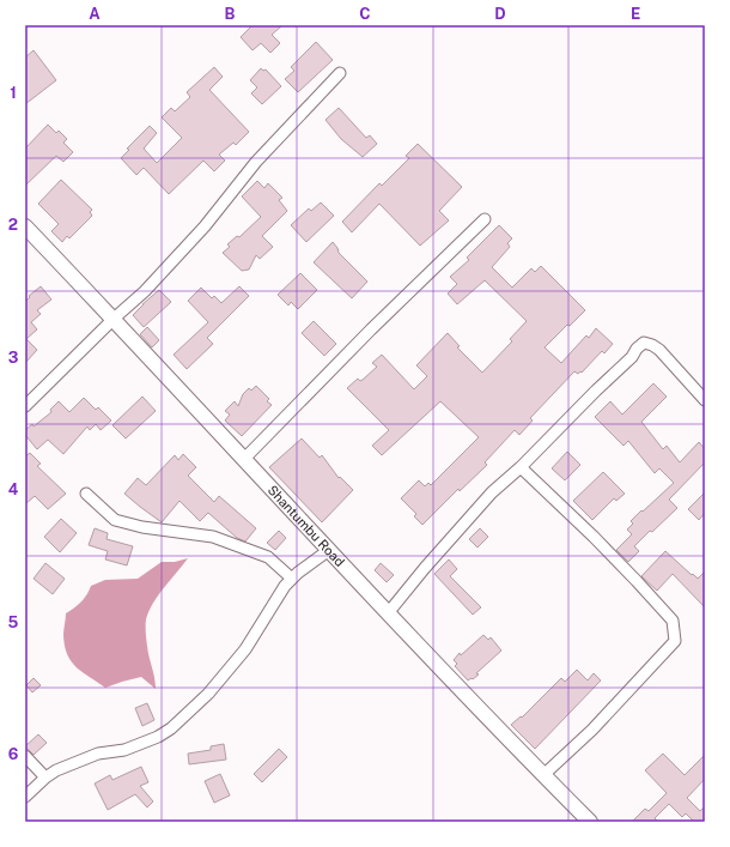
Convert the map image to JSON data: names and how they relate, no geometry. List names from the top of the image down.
{
  "streets": {
    "street": ["Shantumbu Road"]
  },
  "grid": {
    "columns": [
      "A",
      "B",
      "C",
      "D",
      "E"
    ],
    "rows": [
      "1",
      "2",
      "3",
      "4",
      "5",
      "6"
    ]
  }
}
